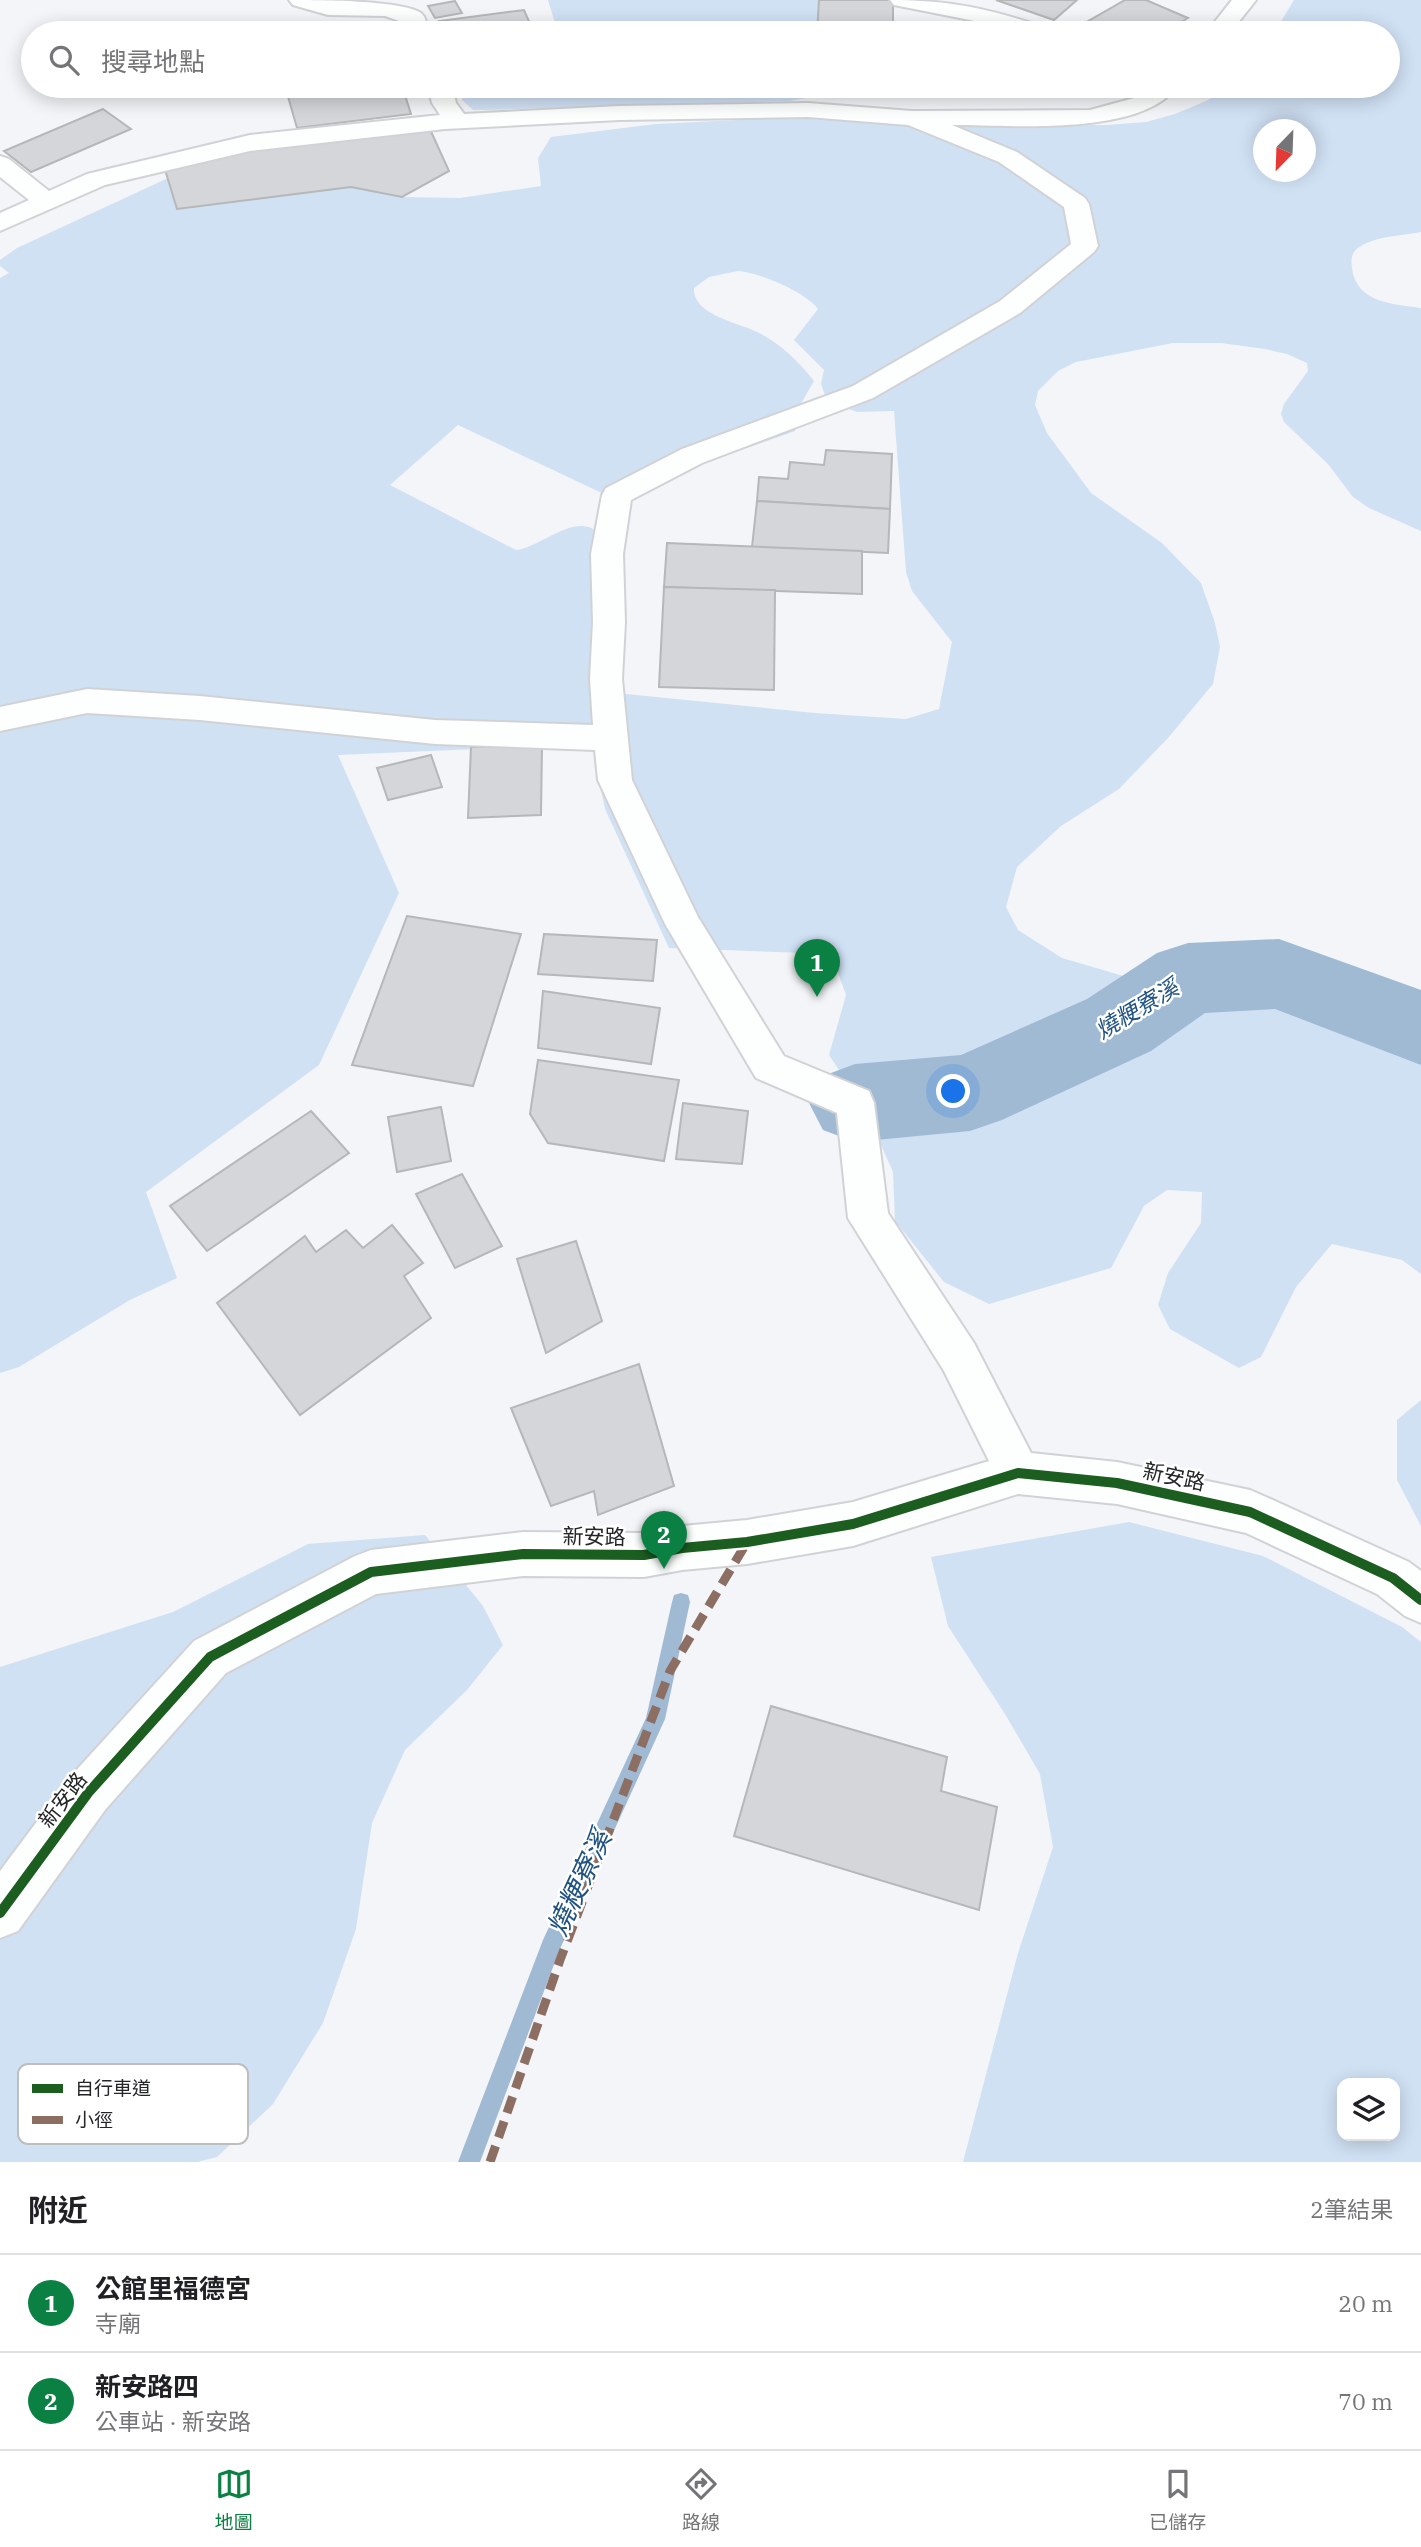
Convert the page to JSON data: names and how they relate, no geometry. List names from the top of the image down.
{
  "streets": {
    "street": ["新安路"]
  },
  "water": ["燒粳寮溪"],
  "legend": ["自行車道", "小徑"],
  "north": "bottom left",
  "page": {
    "search": "搜尋地點",
    "pins": ["1", "2"],
    "heading": ["附近", "2筆結果"],
    "list": [
      {
        "mark": "1",
        "name": "公館里福德宮",
        "note": "寺廟",
        "value": "20 m"
      },
      {
        "mark": "2",
        "name": "新安路四",
        "note": "公車站 · 新安路",
        "value": "70 m"
      }
    ],
    "nav": ["地圖", "路線", "已儲存"]
  }
}
